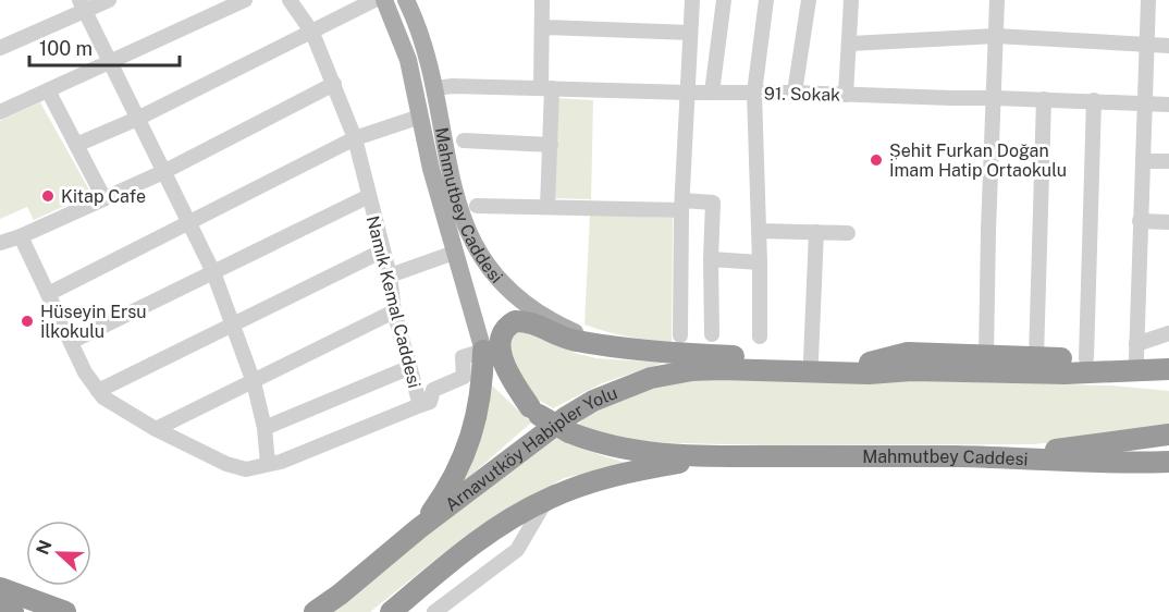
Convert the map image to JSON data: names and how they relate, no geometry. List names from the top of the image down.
{
  "streets": {
    "highway": ["Mahmutbey Caddesi", "Arnavutköy Habipler Yolu"],
    "street": ["91. Sokak", "Namık Kemal Caddesi"]
  },
  "crossings": [
    ["91. Sokak", "Mahmutbey Caddesi"]
  ],
  "places": ["Şehit Furkan Doğan İmam Hatip Ortaokulu", "Kitap Cafe", "Hüseyin Ersu İlkokulu"],
  "scale_bar": "100 m",
  "north": "left"
}
